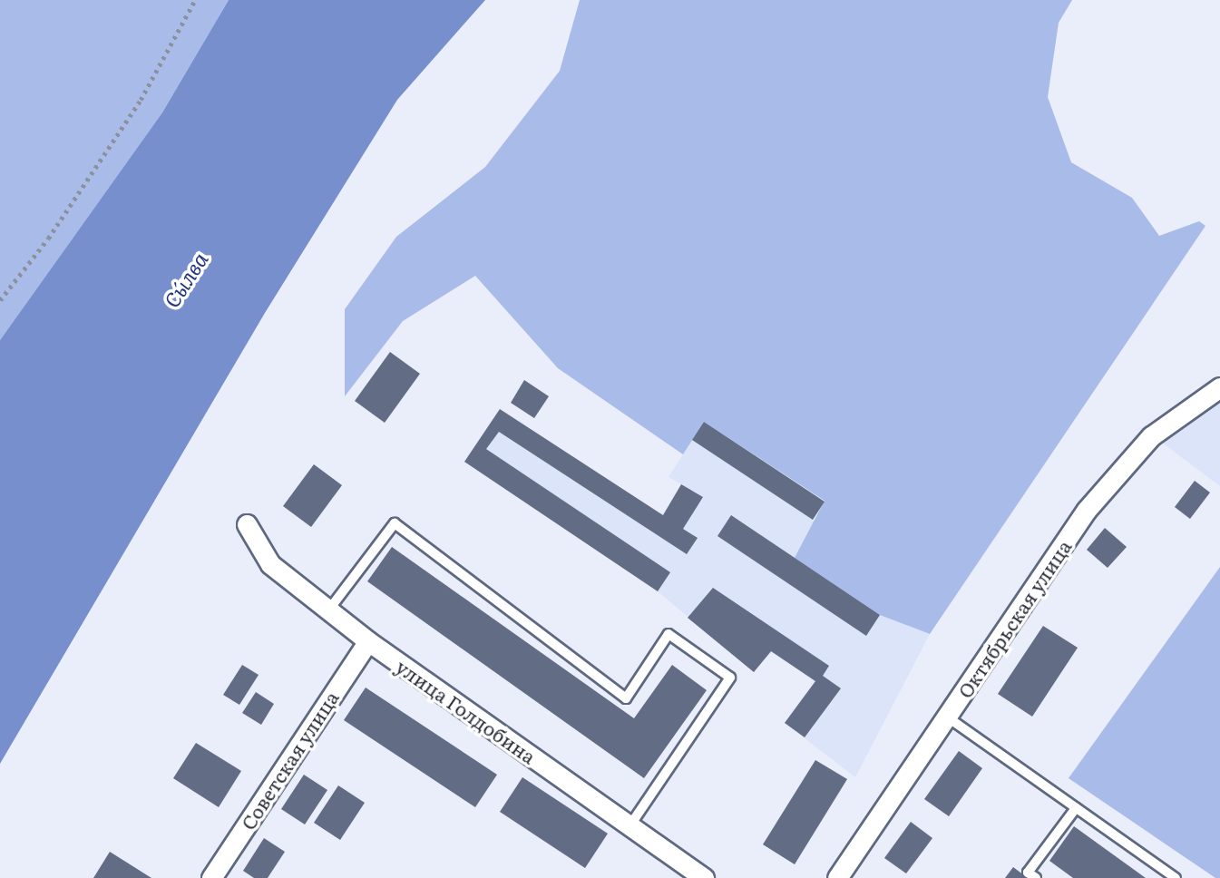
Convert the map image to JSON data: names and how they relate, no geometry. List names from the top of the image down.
{
  "streets": {
    "street": ["Октябрьская улица", "улица Голдобина", "Советская улица"]
  },
  "crossings": [
    ["улица Голдобина", "Советская улица"]
  ],
  "water": ["Сы́лва"]
}
